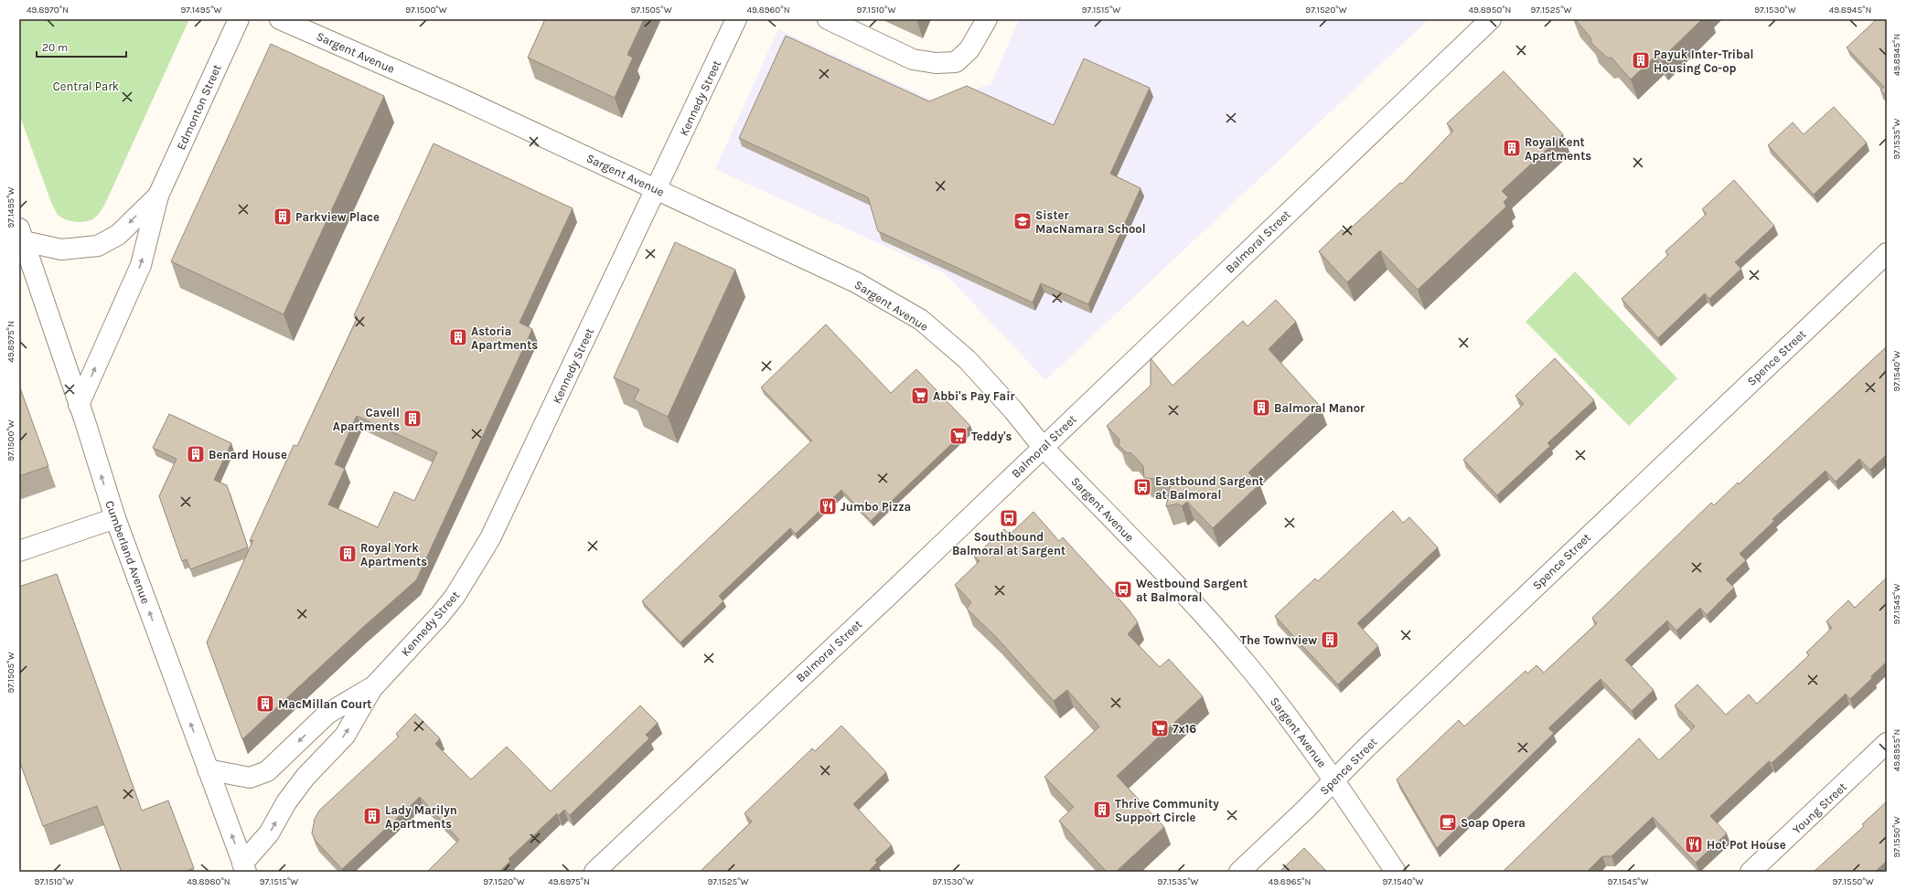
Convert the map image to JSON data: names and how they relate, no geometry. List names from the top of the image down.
{
  "streets": {
    "street": [
      "Sargent Avenue",
      "Kennedy Street",
      "Edmonton Street",
      "Balmoral Street",
      "Spence Street",
      "Cumberland Avenue",
      "Young Street"
    ]
  },
  "crossings": [
    ["Sargent Avenue", "Kennedy Street"],
    ["Sargent Avenue", "Balmoral Street"],
    ["Sargent Avenue", "Spence Street"],
    ["Kennedy Street", "Cumberland Avenue"]
  ],
  "one_way": ["Cumberland Avenue"],
  "parks": ["Central Park"],
  "places": {
    "building": [
      "Payuk Inter-Tribal Housing Co-op",
      "Royal Kent Apartments",
      "Parkview Place",
      "Astoria Apartments",
      "Balmoral Manor",
      "Cavell Apartments",
      "Benard House",
      "Royal York Apartments",
      "The Townview",
      "MacMillan Court",
      "Thrive Community Support Circle",
      "Lady Marilyn Apartments"
    ],
    "school or university": ["Sister MacNamara School"],
    "supermarket": ["Abbi's Pay Fair", "Teddy's", "7x16"],
    "bus stop": ["Eastbound Sargent at Balmoral", "Southbound Balmoral at Sargent", "Westbound Sargent at Balmoral"],
    "restaurant": ["Jumbo Pizza", "Hot Pot House"],
    "cafe": ["Soap Opera"]
  },
  "scale_bar": "20 m",
  "coordinates": [
    "49.8970°N",
    "97.1495°W",
    "97.1500°W",
    "97.1505°W",
    "49.8960°N",
    "97.1510°W",
    "97.1515°W",
    "97.1520°W",
    "49.8950°N",
    "97.1525°W",
    "97.1530°W",
    "49.8945°N",
    "97.1535°W",
    "49.8975°N",
    "97.1540°W",
    "97.1545°W",
    "49.8955°N",
    "97.1550°W",
    "49.8980°N",
    "49.8965°N"
  ]
}
